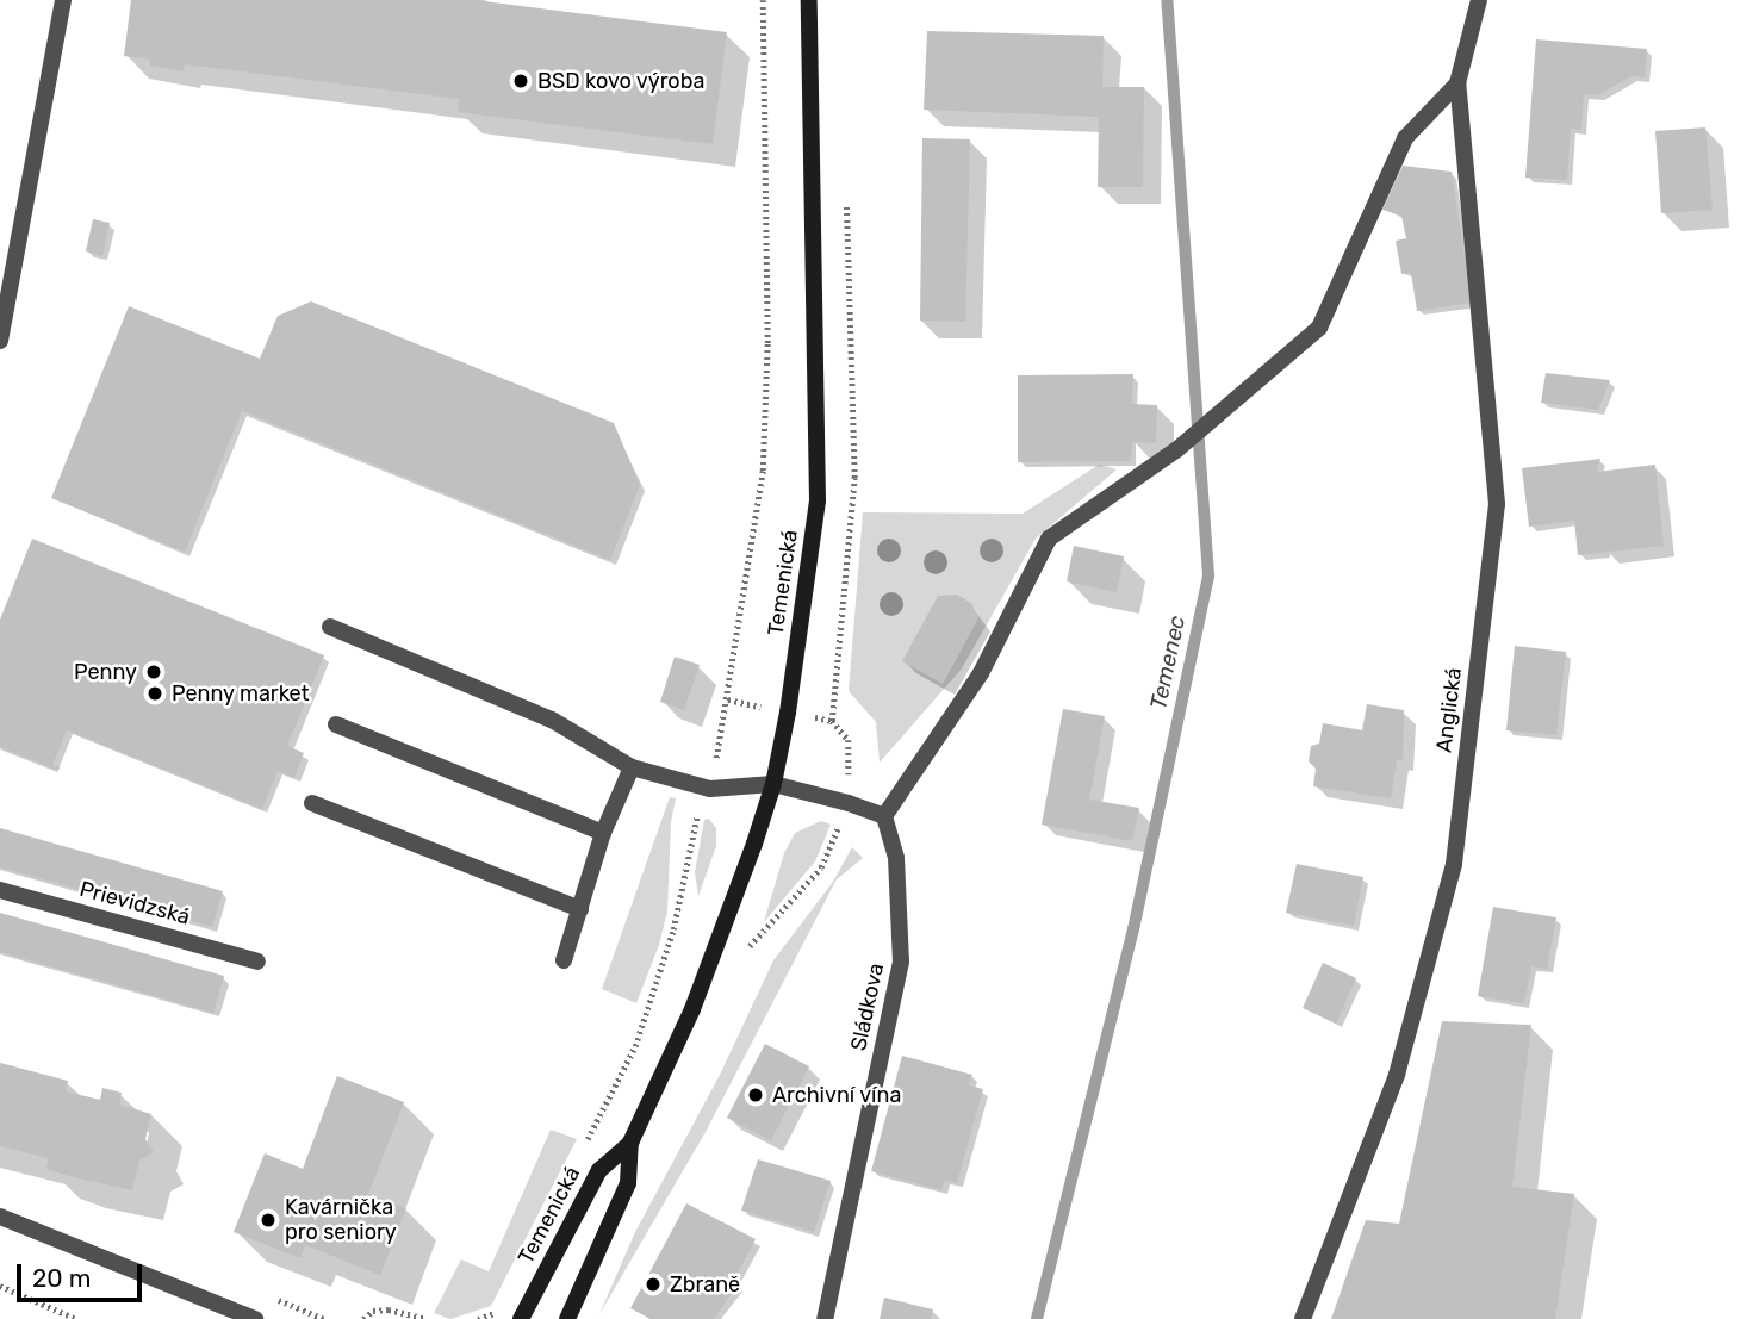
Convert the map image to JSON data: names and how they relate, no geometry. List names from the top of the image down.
{
  "streets": {
    "street": [
      "Temenická",
      "Anglická",
      "Prievidzská",
      "Sládkova"
    ]
  },
  "crossings": [
    ["Anglická", "Sládkova"]
  ],
  "water": ["Temenec"],
  "places": [
    "BSD kovo výroba",
    "Penny",
    "Penny market",
    "Archivní vína",
    "Kavárnička pro seniory",
    "Zbraně"
  ],
  "scale_bar": "20 m"
}
